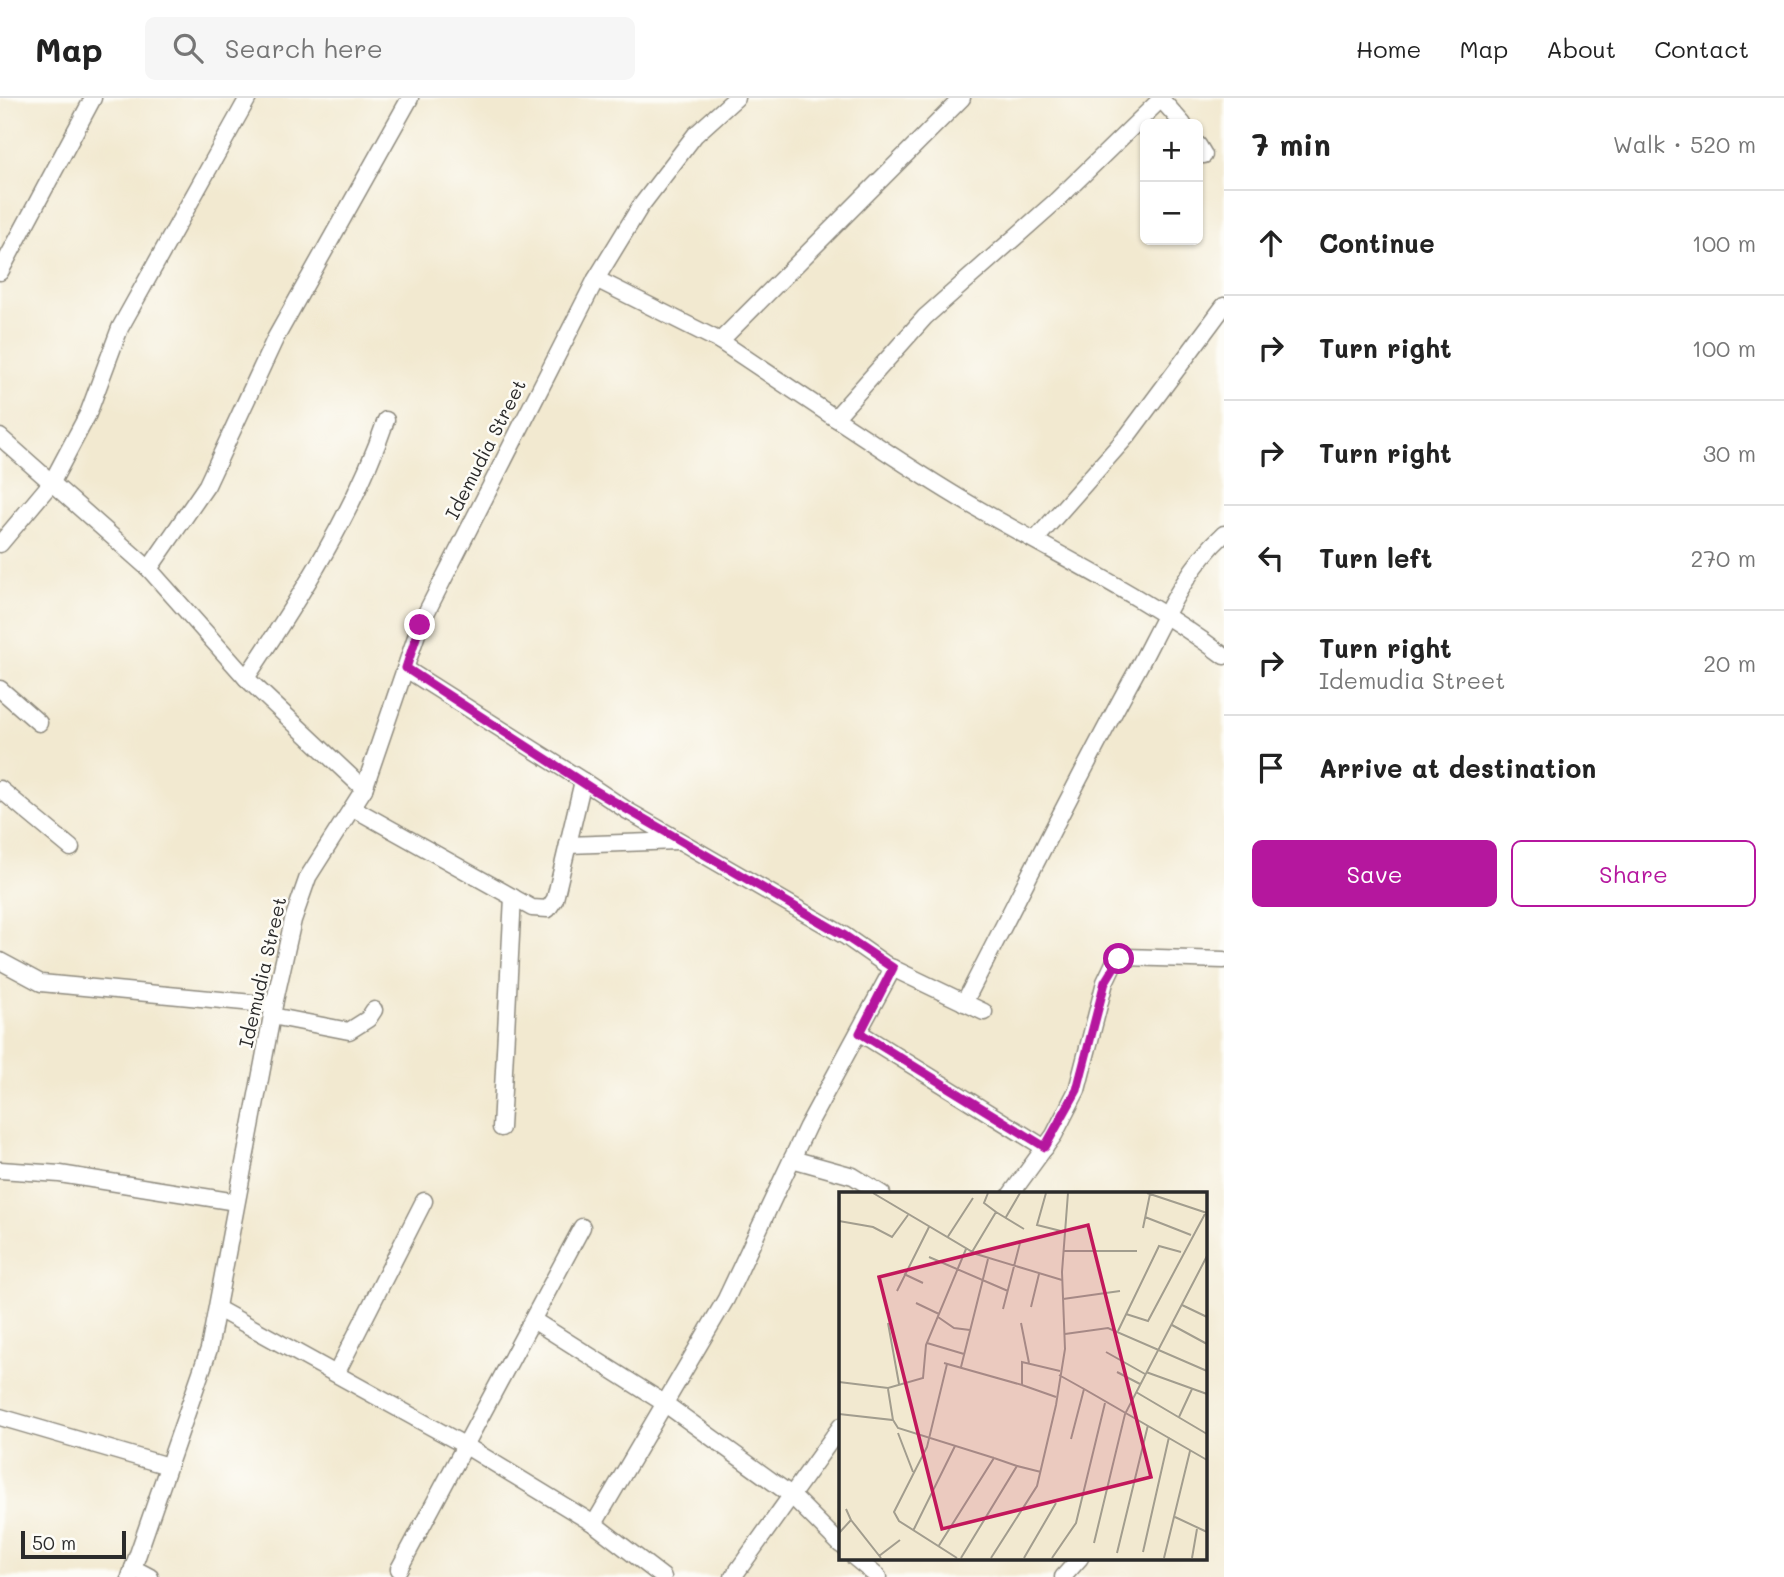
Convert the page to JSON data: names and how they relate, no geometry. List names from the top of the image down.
{
  "streets": {
    "street": ["Idemudia Street"]
  },
  "scale_bar": "50 m",
  "page": {
    "header": "Map",
    "search": "Search here",
    "nav": [
      "Home",
      "Map",
      "About",
      "Contact"
    ],
    "heading": ["7 min", "Walk · 520 m"],
    "map_buttons": ["+", "−"],
    "list": [
      ["Continue", "100 m"],
      ["Turn right", "100 m"],
      ["Turn right", "30 m"],
      ["Turn left", "270 m"],
      ["Turn right", "Idemudia Street", "20 m"],
      "Arrive at destination"
    ],
    "buttons": ["Save", "Share"],
    "scale": "50 m"
  }
}
